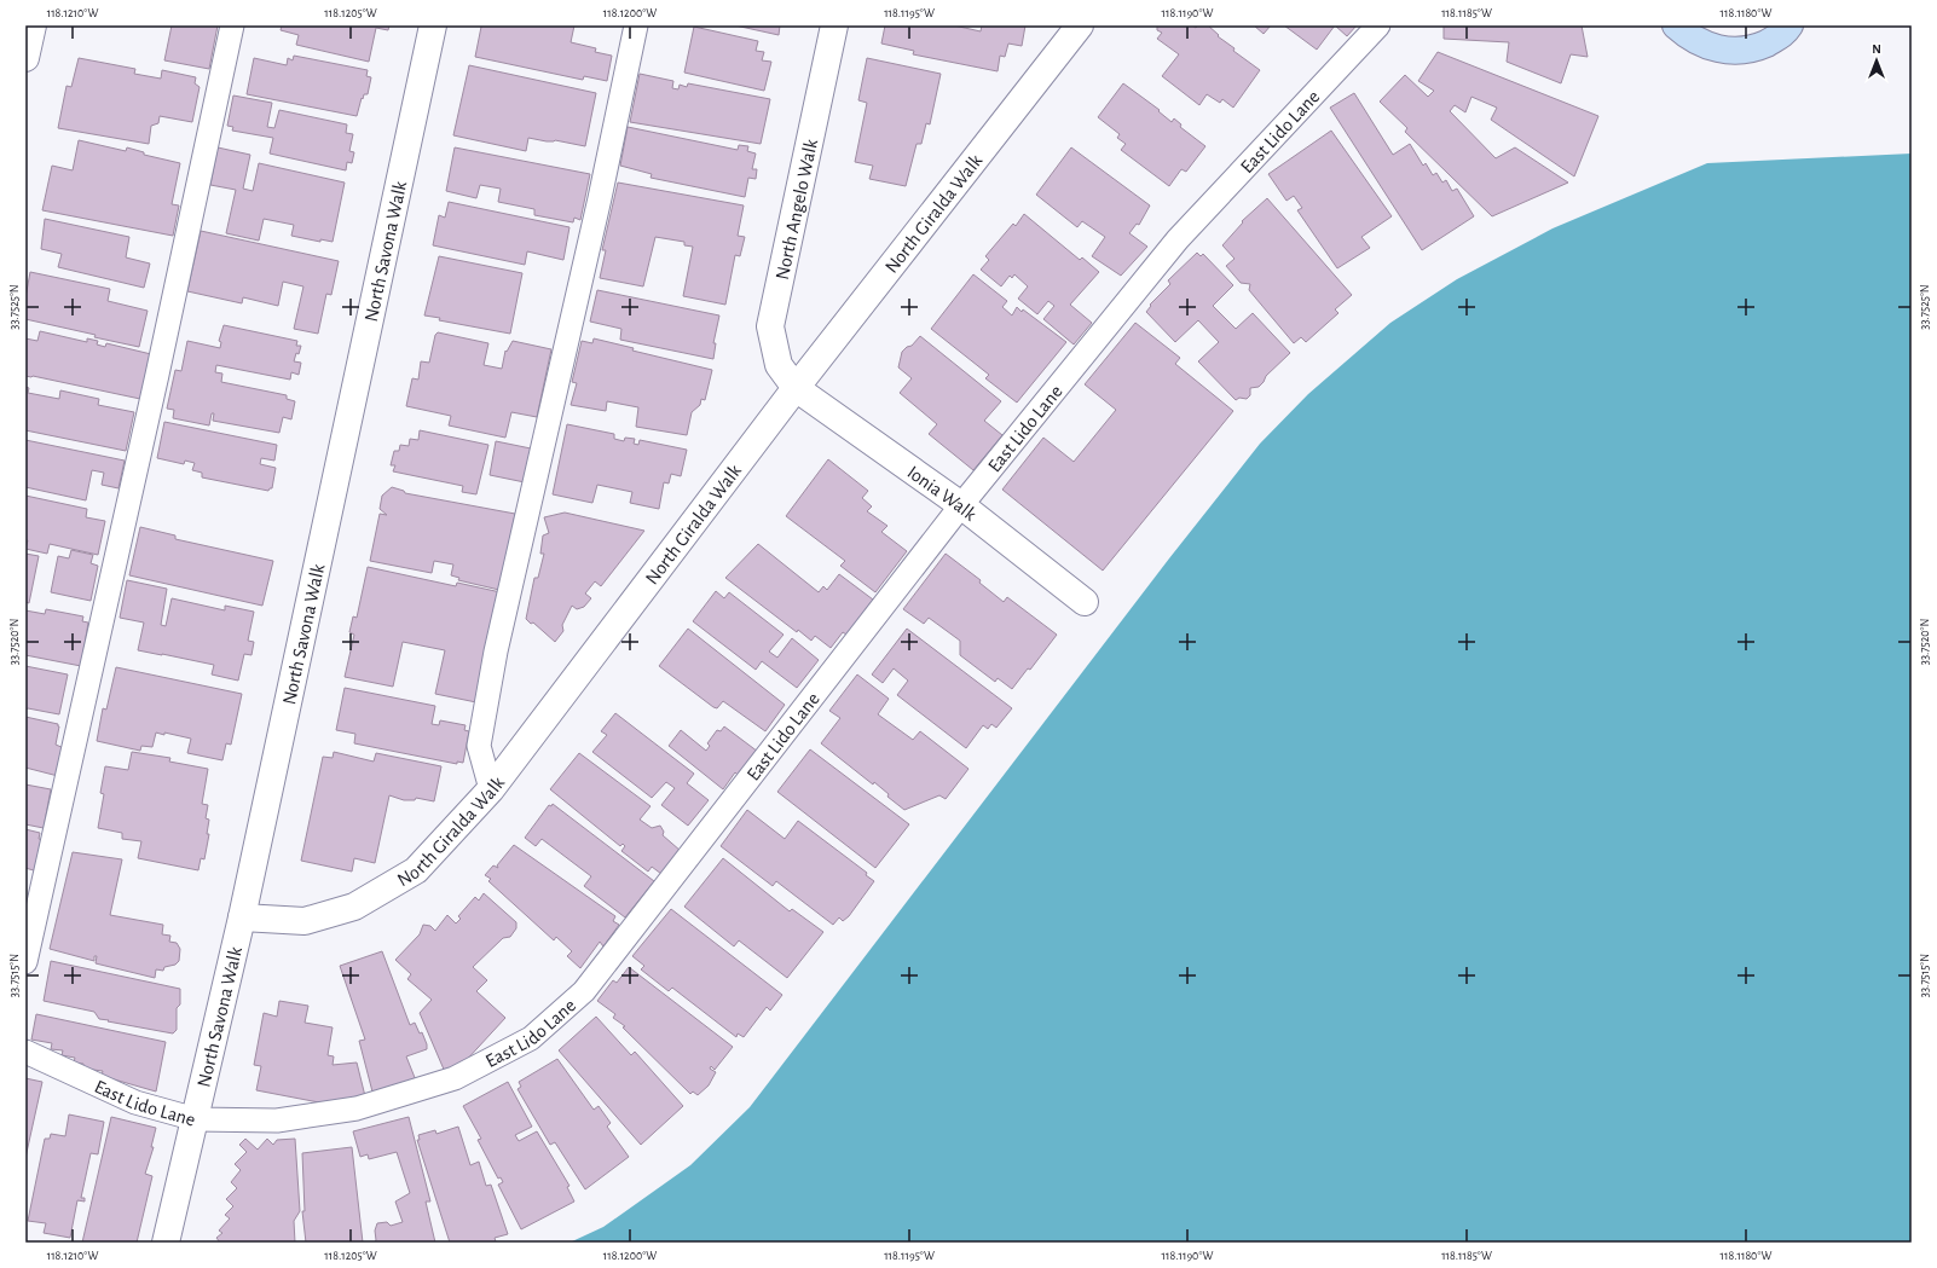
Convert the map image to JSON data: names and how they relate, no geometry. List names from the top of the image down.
{
  "streets": {
    "street": [
      "North Angelo Walk",
      "North Giralda Walk",
      "North Savona Walk",
      "Ionia Walk"
    ],
    "lane": ["East Lido Lane"]
  },
  "crossings": [
    ["East Lido Lane", "North Savona Walk"],
    ["East Lido Lane", "Ionia Walk"],
    ["North Angelo Walk", "North Giralda Walk"],
    ["North Angelo Walk", "Ionia Walk"],
    ["North Giralda Walk", "North Savona Walk"],
    ["North Giralda Walk", "Ionia Walk"]
  ],
  "north": "top",
  "coordinates": [
    "118.1210°W",
    "118.1205°W",
    "118.1200°W",
    "118.1195°W",
    "118.1190°W",
    "118.1185°W",
    "118.1180°W",
    "33.7525°N",
    "33.7520°N",
    "33.7515°N"
  ]
}
